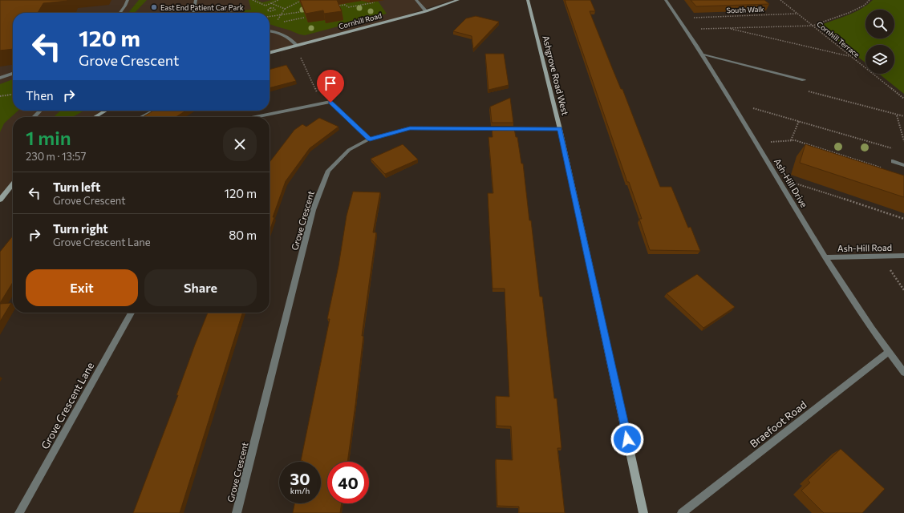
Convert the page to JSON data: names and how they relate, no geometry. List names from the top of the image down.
{
  "streets": {
    "street": [
      "Cornhill Road",
      "Ashgrove Road West",
      "Ash-Hill Drive",
      "Grove Crescent",
      "Ash-Hill Road",
      "Grove Crescent Lane",
      "Braefoot Road"
    ],
    "path": ["South Walk", "Cornhill Terrace"]
  },
  "crossings": [
    ["South Walk", "Cornhill Terrace"],
    ["Ashgrove Road West", "Grove Crescent"],
    ["Ash-Hill Drive", "Ash-Hill Road"],
    ["Ash-Hill Drive", "Braefoot Road"]
  ],
  "places": ["East End Patient Car Park"],
  "page": {
    "turn": ["120 m", "Grove Crescent"],
    "then": "Then",
    "heading": ["1 min", "230 m · 13:57"],
    "list": [
      {
        "name": "Turn left",
        "note": "Grove Crescent",
        "value": "120 m"
      },
      {
        "name": "Turn right",
        "note": "Grove Crescent Lane",
        "value": "80 m"
      }
    ],
    "buttons": ["Exit", "Share"],
    "speed": "30 km/h",
    "limit": "40"
  }
}
